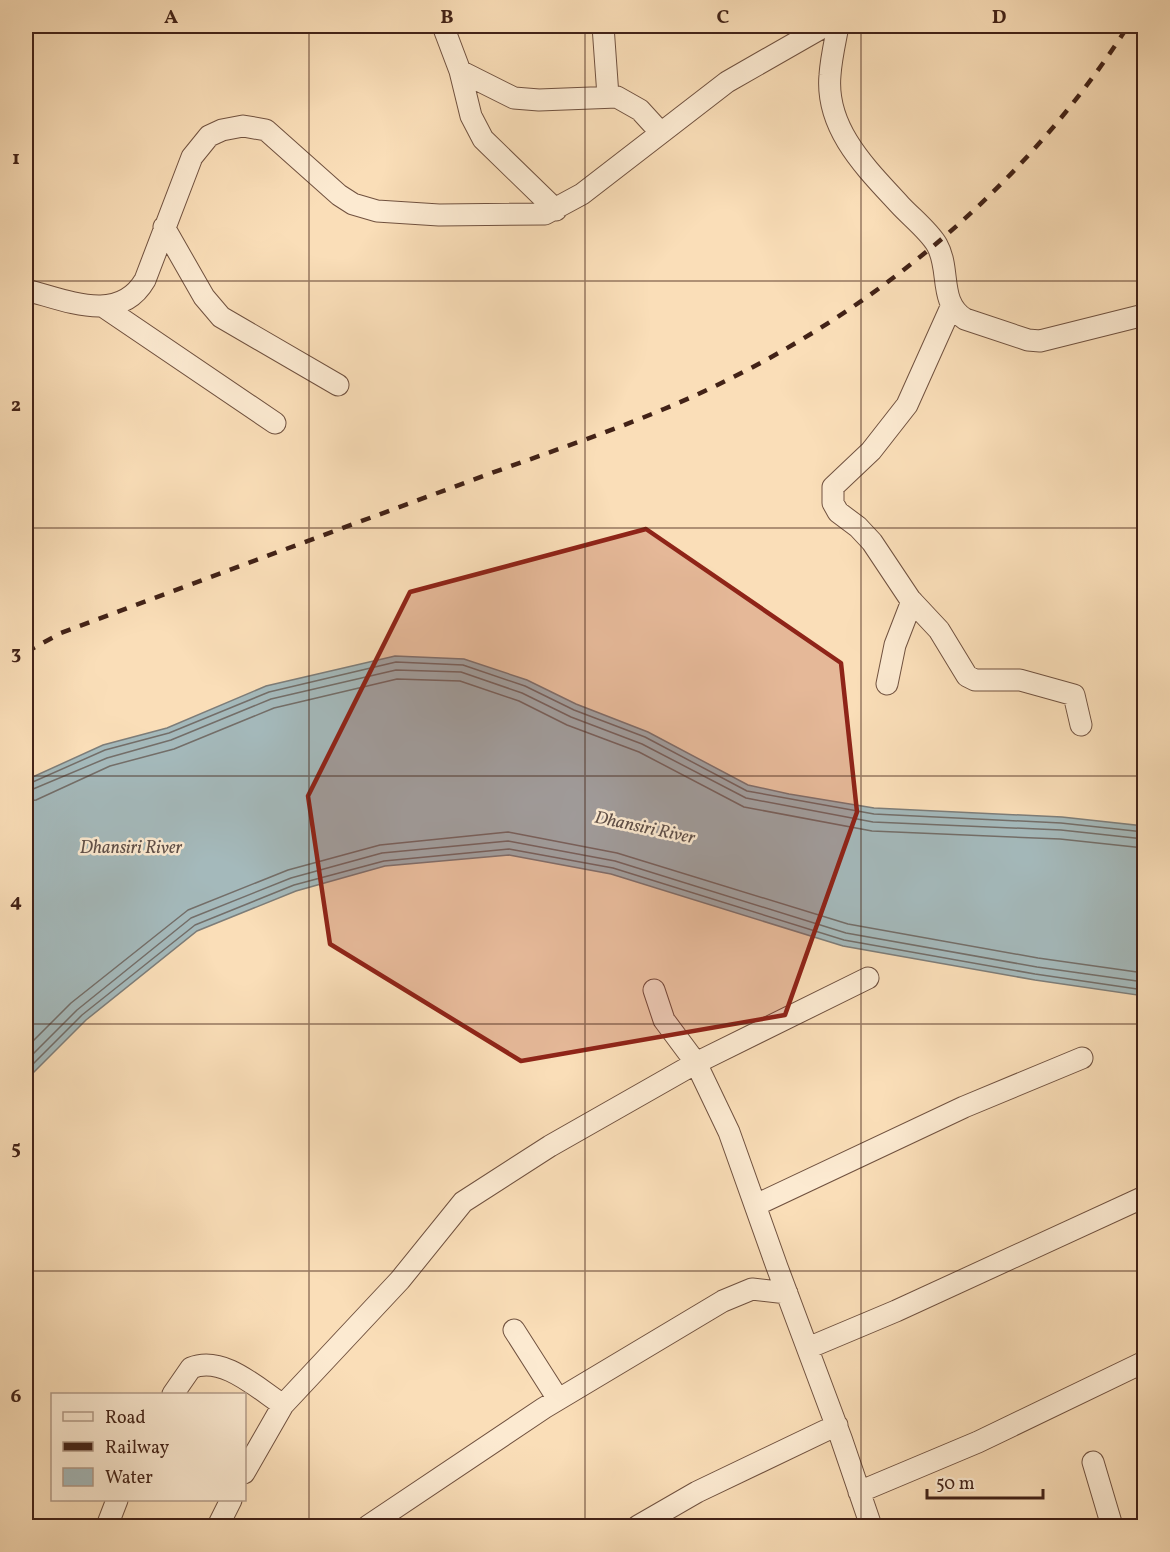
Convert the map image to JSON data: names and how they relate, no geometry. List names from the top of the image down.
{
  "water": ["Dhansiri River"],
  "legend": ["Road", "Railway", "Water"],
  "scale_bar": "50 m",
  "grid": {
    "columns": [
      "A",
      "B",
      "C",
      "D"
    ],
    "rows": [
      "1",
      "2",
      "3",
      "4",
      "5",
      "6"
    ]
  }
}
